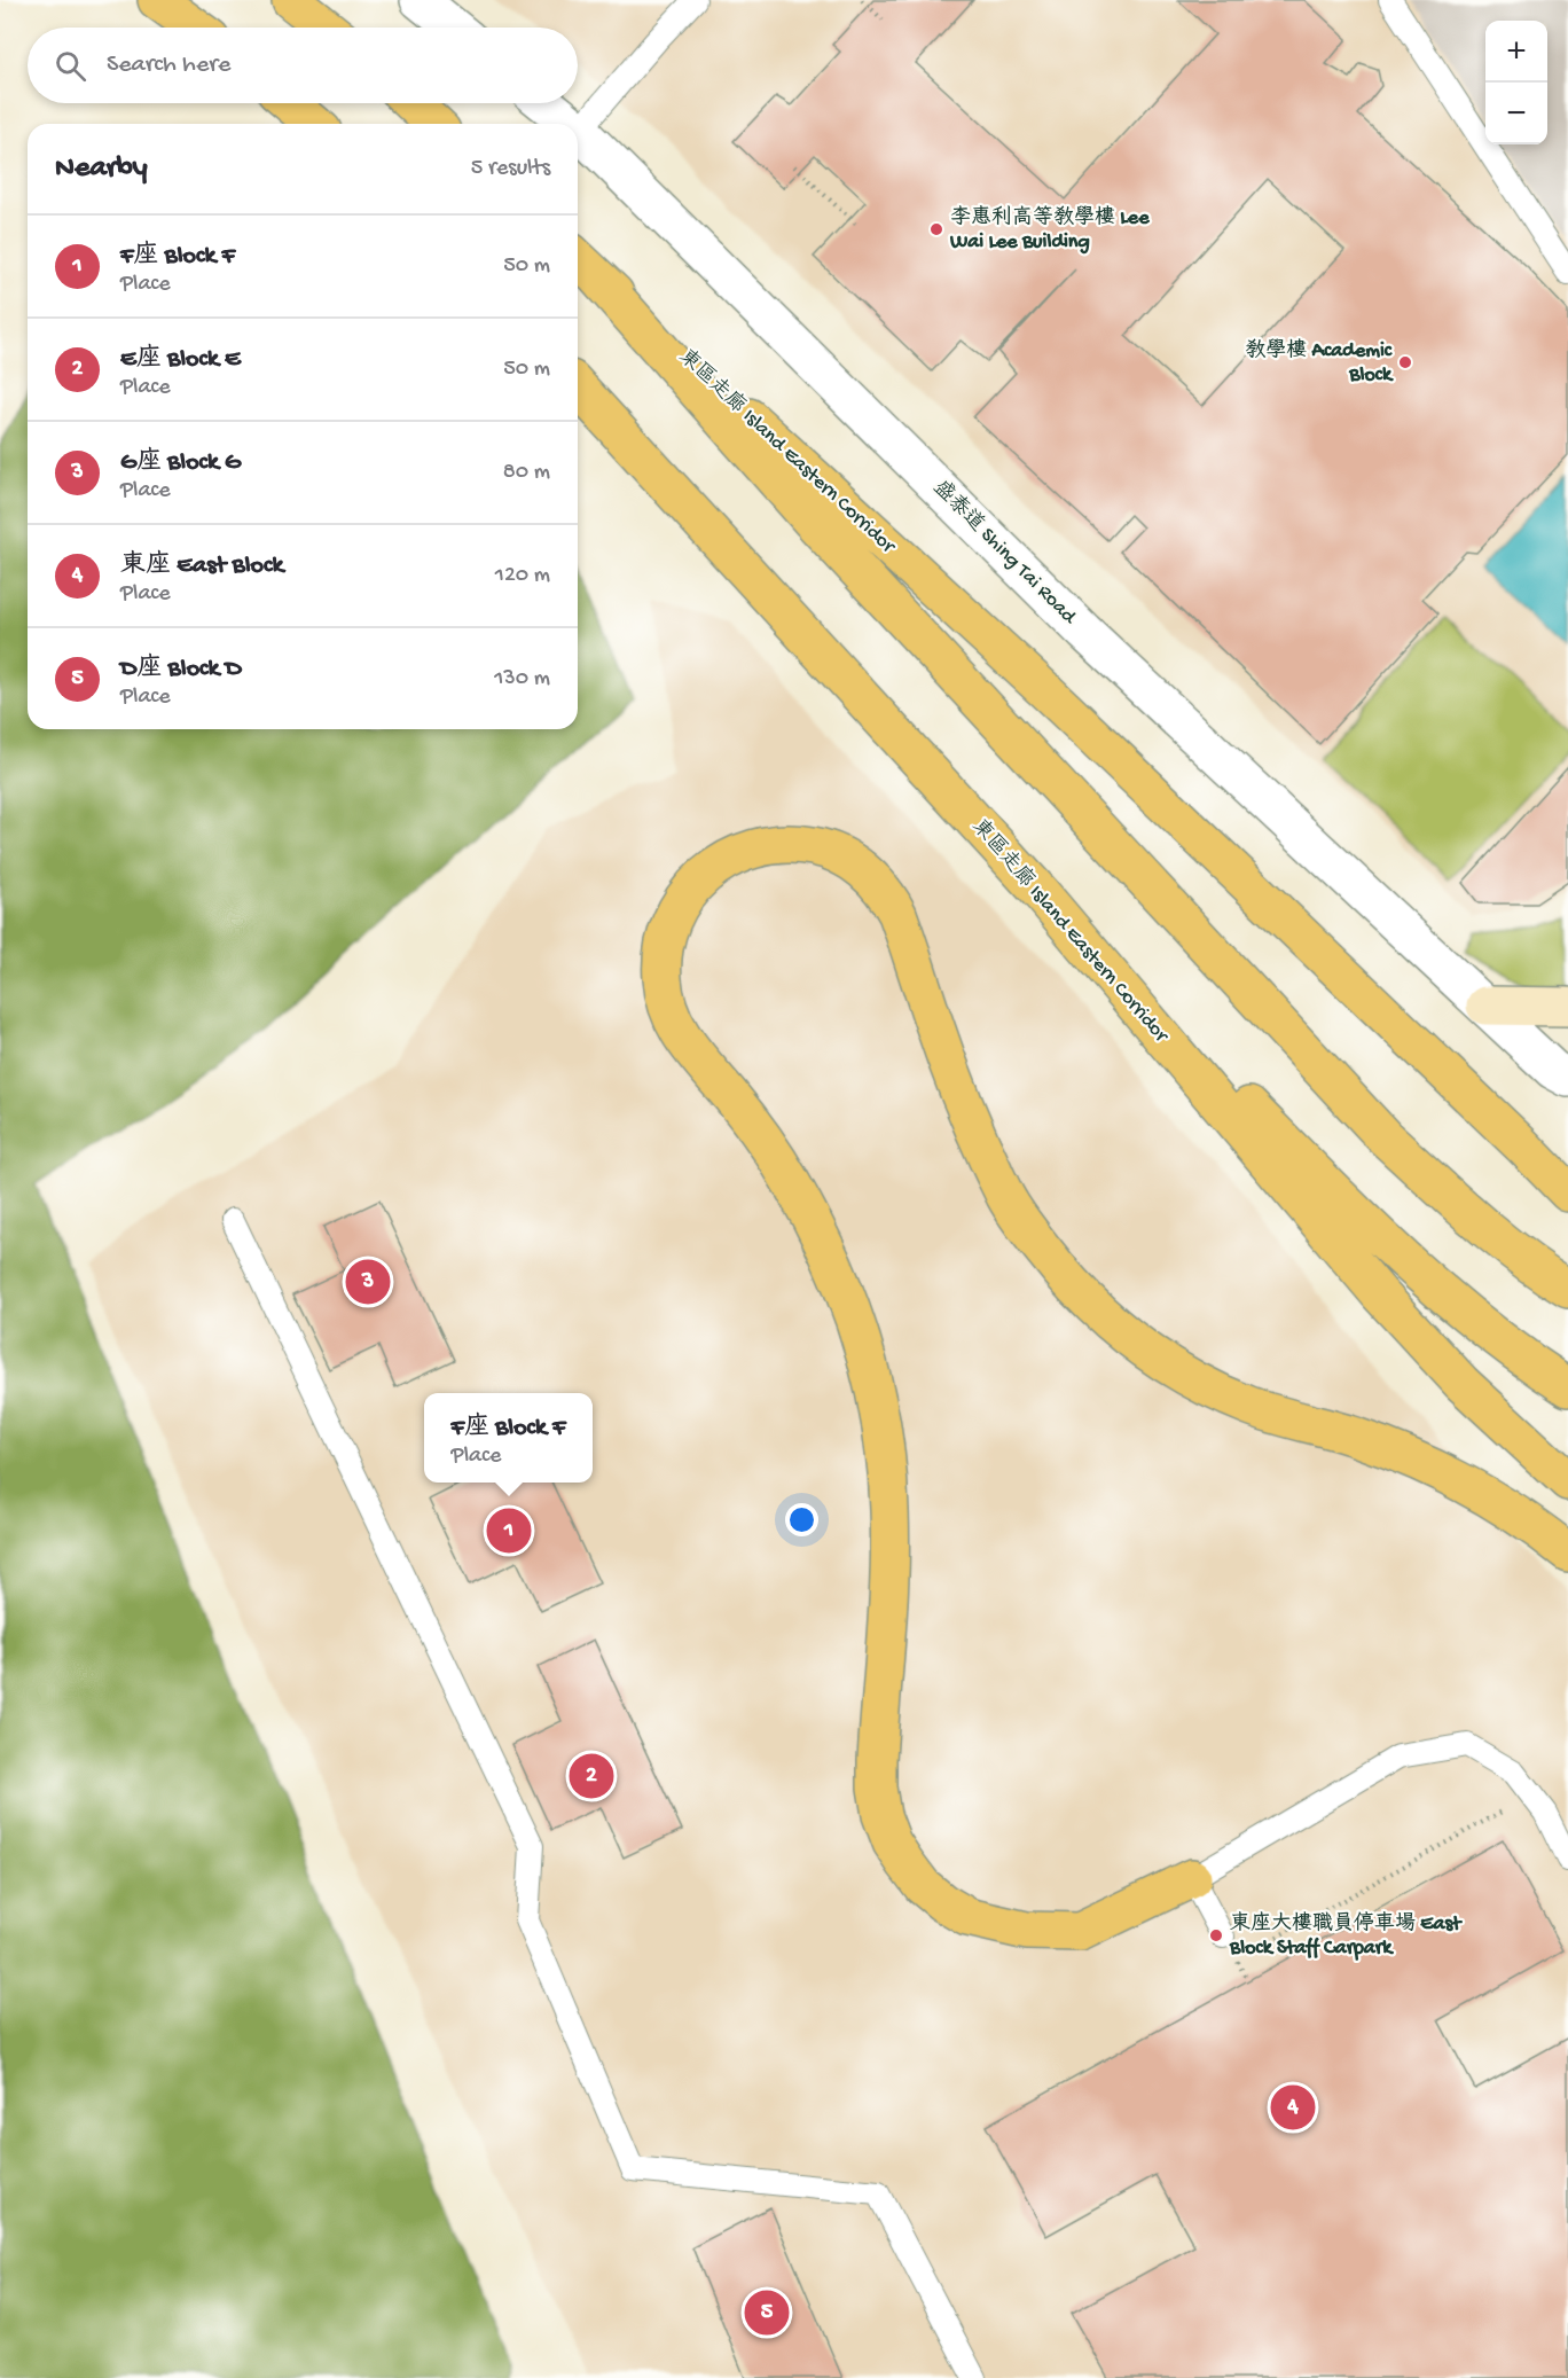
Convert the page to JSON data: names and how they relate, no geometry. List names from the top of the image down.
{
  "streets": {
    "highway": ["東區走廊 Island Eastern Corridor"],
    "street": ["盛泰道 Shing Tai Road"]
  },
  "places": ["李惠利高等教學樓 Lee Wai Lee Building", "教學樓 Academic Block", "東座大樓職員停車場 East Block Staff Carpark"],
  "page": {
    "map_buttons": ["+", "−"],
    "search": "Search here",
    "heading": ["Nearby", "5 results"],
    "list": [
      {
        "mark": "1",
        "name": "F座 Block F",
        "note": "Place",
        "value": "50 m"
      },
      {
        "mark": "2",
        "name": "E座 Block E",
        "note": "Place",
        "value": "50 m"
      },
      {
        "mark": "3",
        "name": "G座 Block G",
        "note": "Place",
        "value": "80 m"
      },
      {
        "mark": "4",
        "name": "東座 East Block",
        "note": "Place",
        "value": "120 m"
      },
      {
        "mark": "5",
        "name": "D座 Block D",
        "note": "Place",
        "value": "130 m"
      }
    ],
    "pins": [
      "3",
      "1",
      "2",
      "4",
      "5"
    ],
    "popup": ["F座 Block F", "Place"]
  }
}
